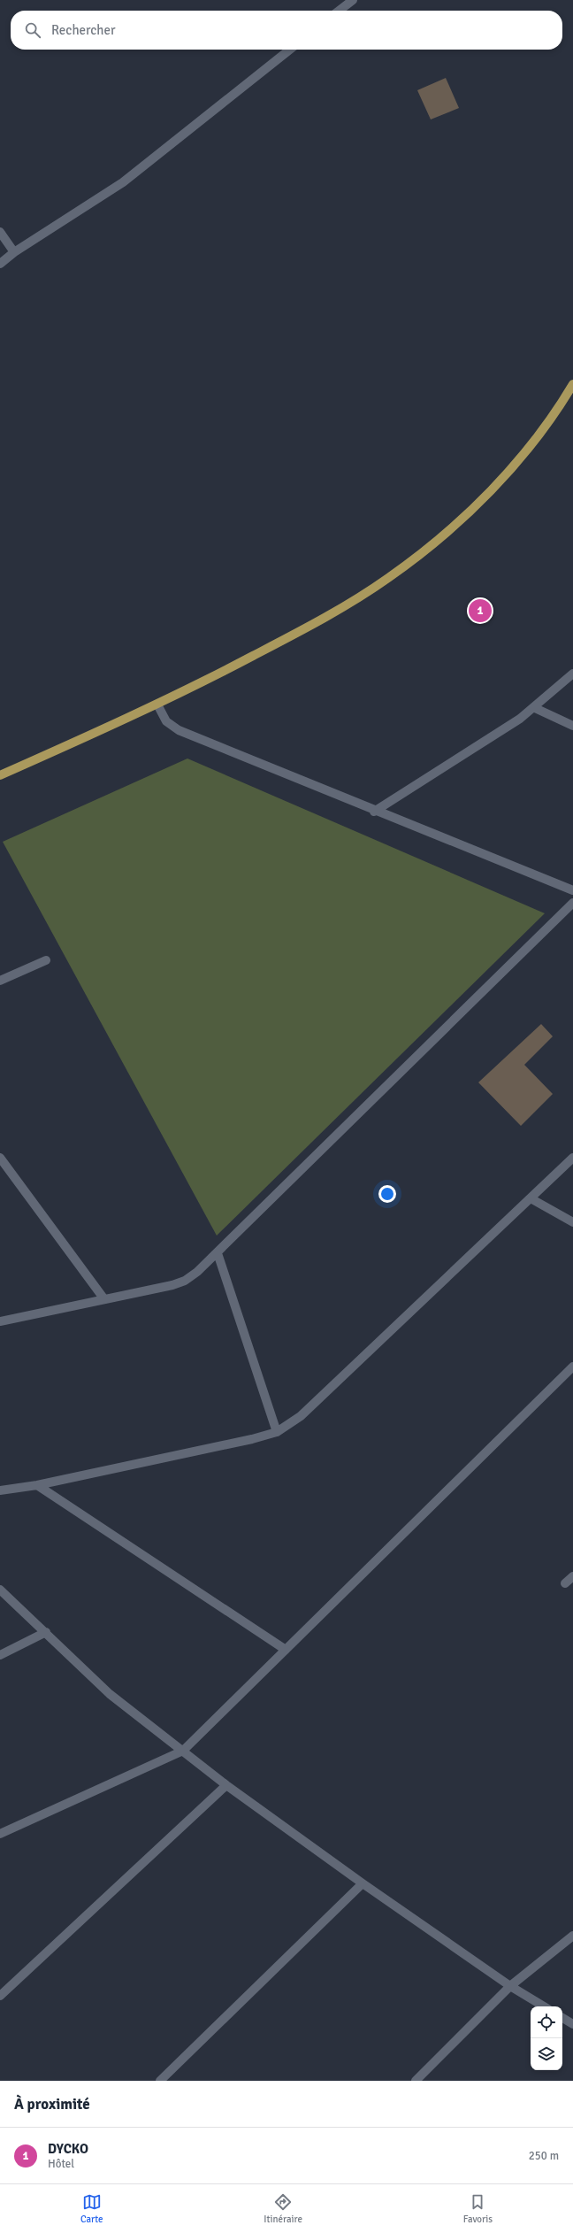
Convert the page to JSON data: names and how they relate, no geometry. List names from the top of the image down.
{
  "page": {
    "search": "Rechercher",
    "pins": "1",
    "heading": "À proximité",
    "list": [
      {
        "mark": "1",
        "name": "DYCKO",
        "note": "Hôtel",
        "value": "250 m"
      }
    ],
    "nav": ["Carte", "Itinéraire", "Favoris"]
  }
}
